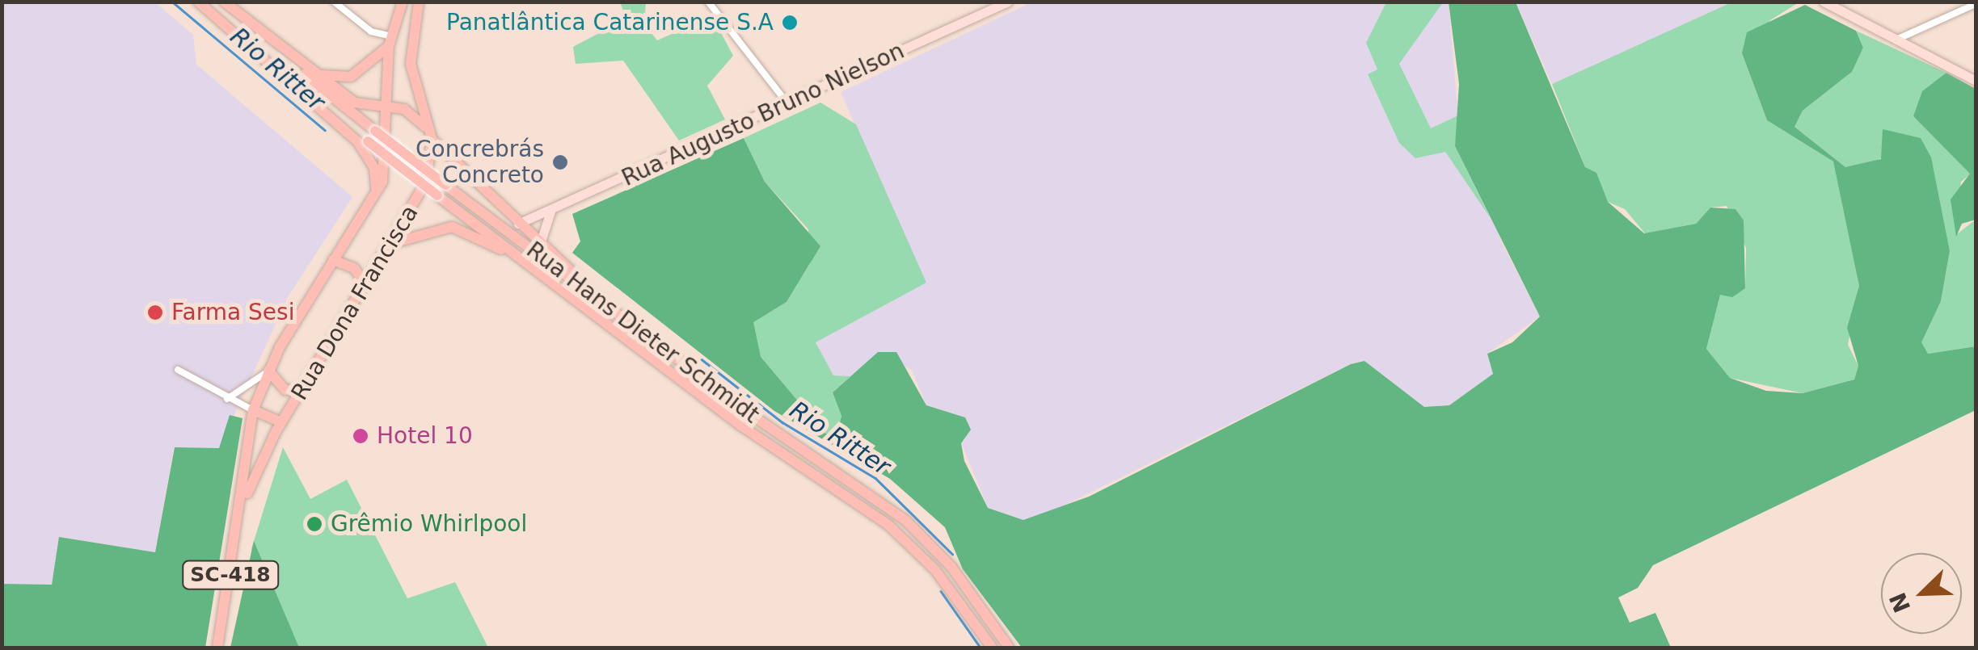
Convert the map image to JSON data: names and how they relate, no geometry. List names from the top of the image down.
{
  "streets": {
    "main road": [
      "Rua Augusto Bruno Nielson",
      "Rua Dona Francisca",
      "Rua Hans Dieter Schmidt",
      "SC-418"
    ]
  },
  "water": ["Rio Ritter"],
  "places": [
    "Panatlântica Catarinense S.A",
    "Concrebrás Concreto",
    "Farma Sesi",
    "Hotel 10",
    "Grêmio Whirlpool"
  ],
  "north": "bottom left"
}
